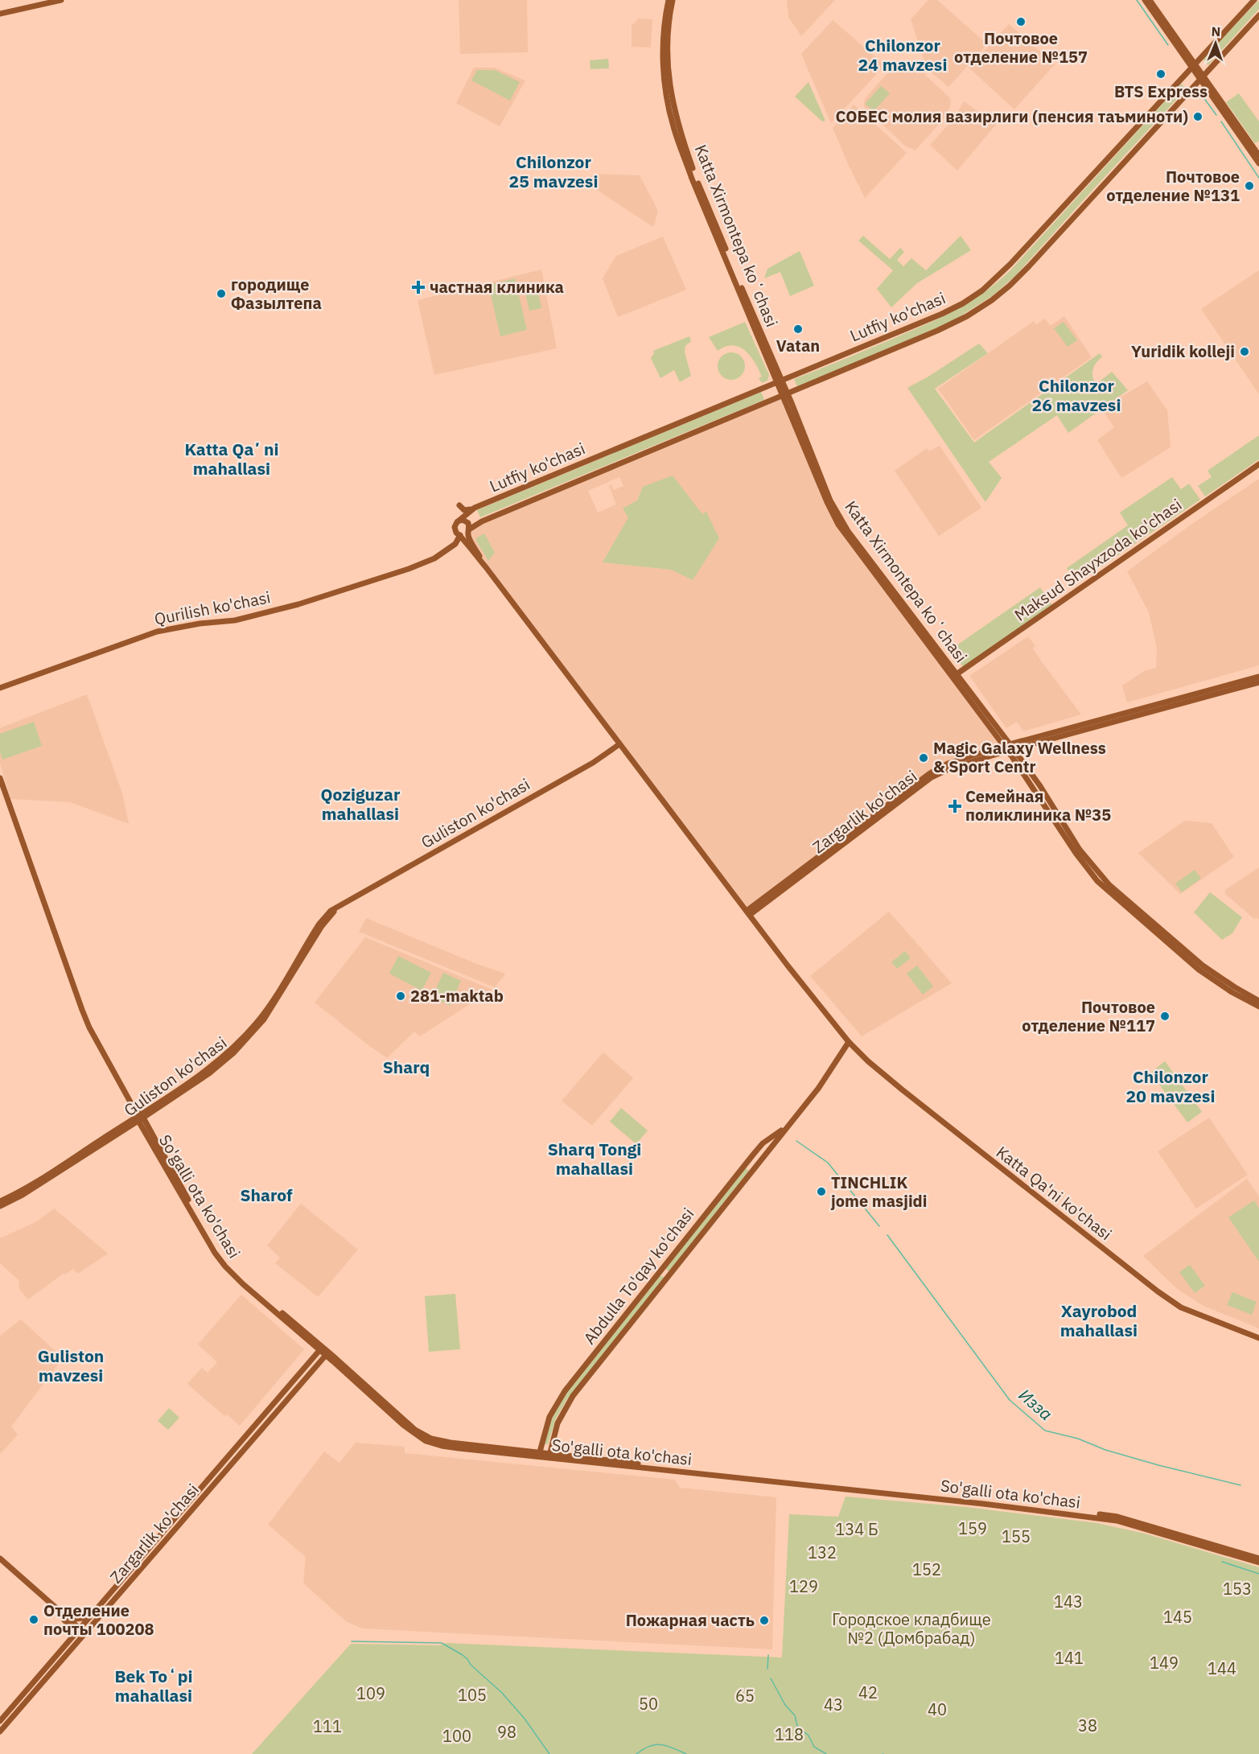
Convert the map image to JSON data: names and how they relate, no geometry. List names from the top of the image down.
{
  "streets": {
    "main road": [
      "Katta Xirmontepa koʻchasi",
      "Lutfiy ko'chasi",
      "Maksud Shayxzoda ko'chasi",
      "Qurilish ko'chasi",
      "Zargarlik ko'chasi",
      "Guliston ko'chasi",
      "Katta Qa'ni ko'chasi",
      "So'galli ota ko'chasi",
      "Abdulla To'qay ko'chasi"
    ]
  },
  "crossings": [
    ["Katta Xirmontepa koʻchasi", "Lutfiy ko'chasi"],
    ["Katta Xirmontepa koʻchasi", "Maksud Shayxzoda ko'chasi"],
    ["Katta Xirmontepa koʻchasi", "Zargarlik ko'chasi"],
    ["Lutfiy ko'chasi", "Qurilish ko'chasi"],
    ["Zargarlik ko'chasi", "Katta Qa'ni ko'chasi"],
    ["Zargarlik ko'chasi", "So'galli ota ko'chasi"],
    ["Guliston ko'chasi", "Katta Qa'ni ko'chasi"],
    ["Guliston ko'chasi", "So'galli ota ko'chasi"],
    ["Katta Qa'ni ko'chasi", "Abdulla To'qay ko'chasi"],
    ["So'galli ota ko'chasi", "Abdulla To'qay ko'chasi"]
  ],
  "districts": [
    "Chilonzor 24 mavzesi",
    "Chilonzor 25 mavzesi",
    "Chilonzor 26 mavzesi",
    "Katta Qaʼni mahallasi",
    "Qoziguzar mahallasi",
    "Sharq",
    "Chilonzor 20 mavzesi",
    "Sharq Tongi mahallasi",
    "Sharof",
    "Xayrobod mahallasi",
    "Guliston mavzesi",
    "Bek Toʻpi mahallasi"
  ],
  "water": ["Изза"],
  "parks": [
    "159",
    "134 Б",
    "155",
    "132",
    "152",
    "129",
    "153",
    "143",
    "145",
    "Городское кладбище №2 (Домбрабад)",
    "141",
    "149",
    "144",
    "42",
    "109",
    "105",
    "65",
    "50",
    "43",
    "40",
    "38",
    "111",
    "98",
    "118",
    "100"
  ],
  "places": {
    "other": [
      "Почтовое отделение №157",
      "BTS Express",
      "СОБЕС молия вазирлиги (пенсия таъминоти)",
      "Почтовое отделение №131",
      "городище Фазылтепа",
      "Vatan",
      "Yuridik kolleji",
      "Magic Galaxy Wellness & Sport Centr",
      "281-maktab",
      "Почтовое отделение №117",
      "TINCHLIK jome masjidi",
      "Отделение почты 100208",
      "Пожарная часть"
    ],
    "health": ["частная клиника", "Семейная поликлиника №35"]
  },
  "north": "top"
}
